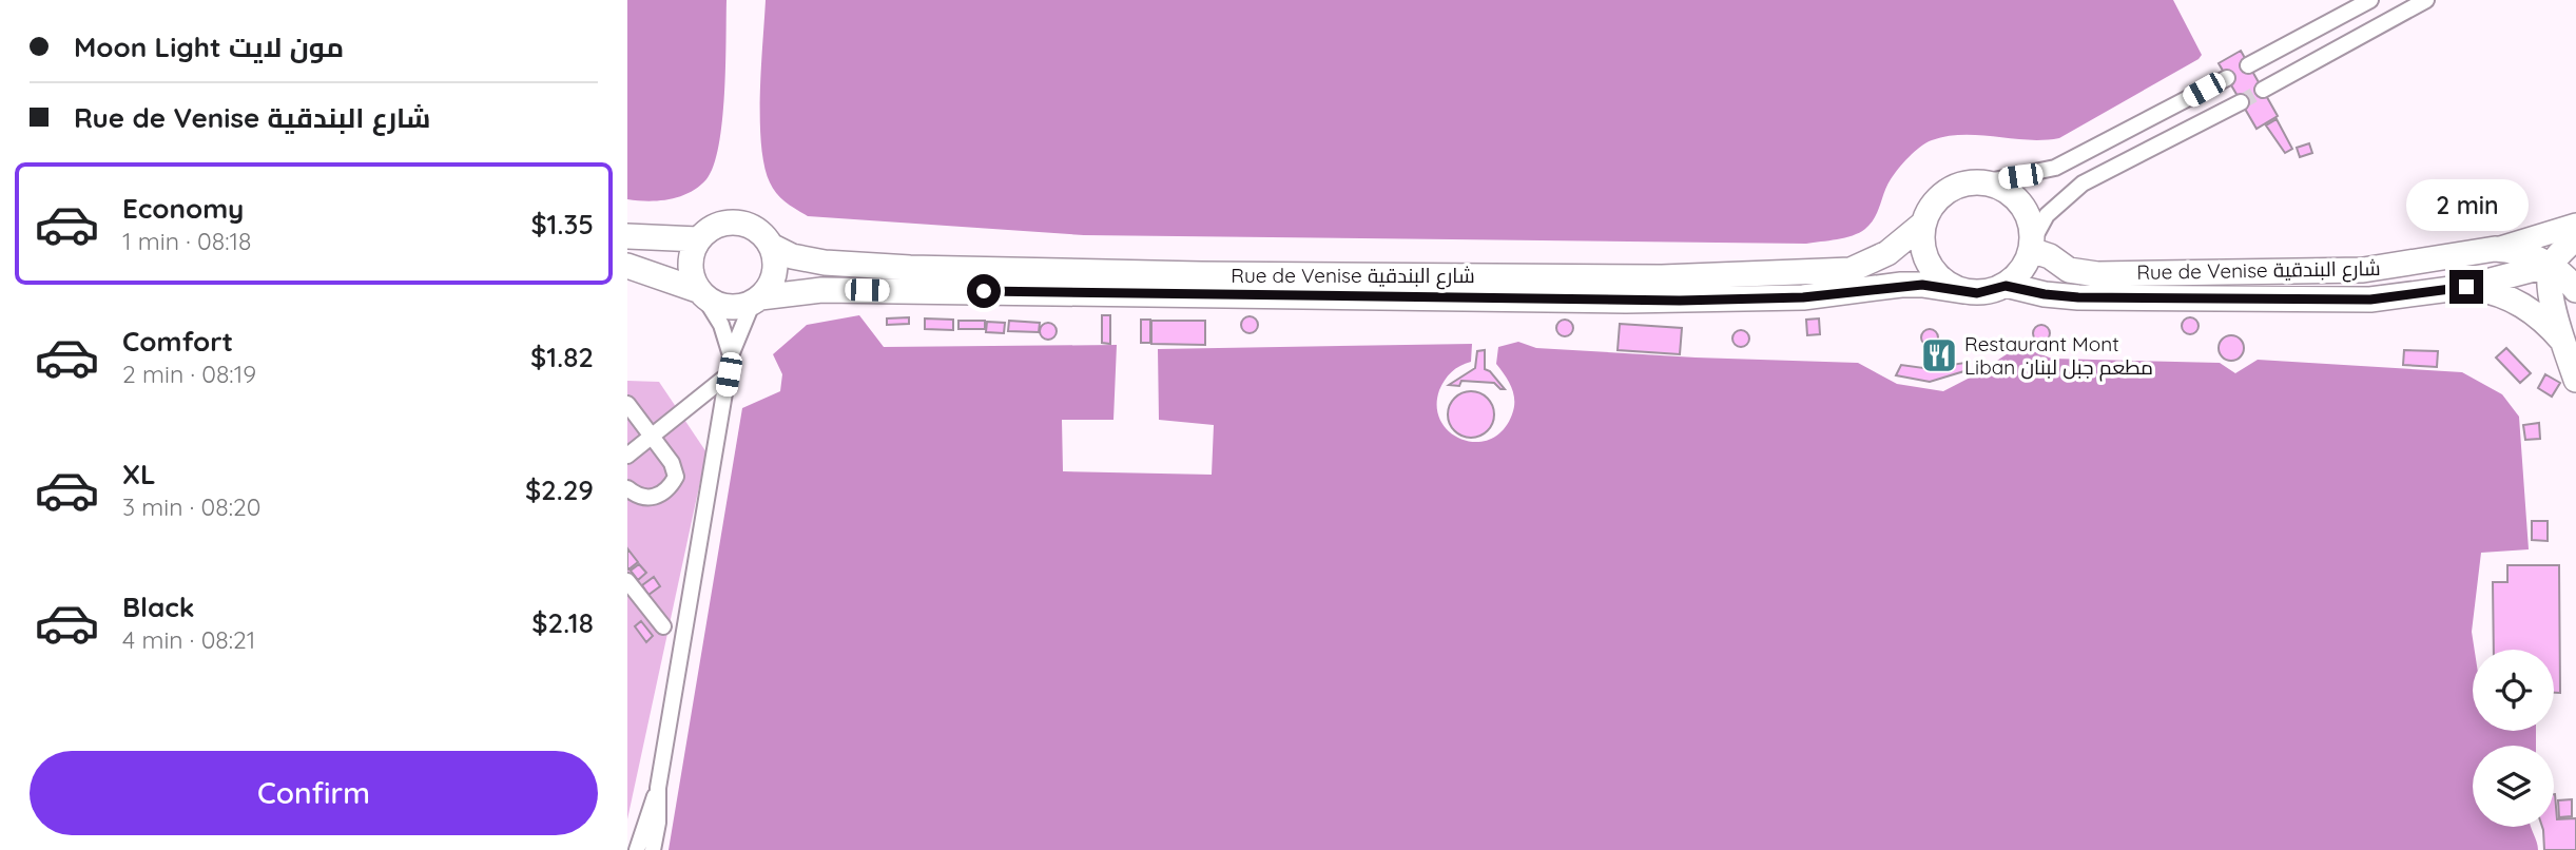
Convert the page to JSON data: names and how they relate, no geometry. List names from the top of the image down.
{
  "streets": {
    "main road": ["Rue de Venise شارع البندقية"]
  },
  "places": {
    "restaurant": ["Restaurant Mont Liban مطعم جبل لبنان"]
  },
  "page": {
    "banner": ["Moon Light مون لايت", "Rue de Venise شارع البندقية"],
    "list": [
      {
        "name": "Economy",
        "note": "1 min · 08:18",
        "value": "$1.35"
      },
      {
        "name": "Comfort",
        "note": "2 min · 08:19",
        "value": "$1.82"
      },
      {
        "name": "XL",
        "note": "3 min · 08:20",
        "value": "$2.29"
      },
      {
        "name": "Black",
        "note": "4 min · 08:21",
        "value": "$2.18"
      }
    ],
    "bubble": "2 min",
    "buttons": "Confirm"
  }
}
